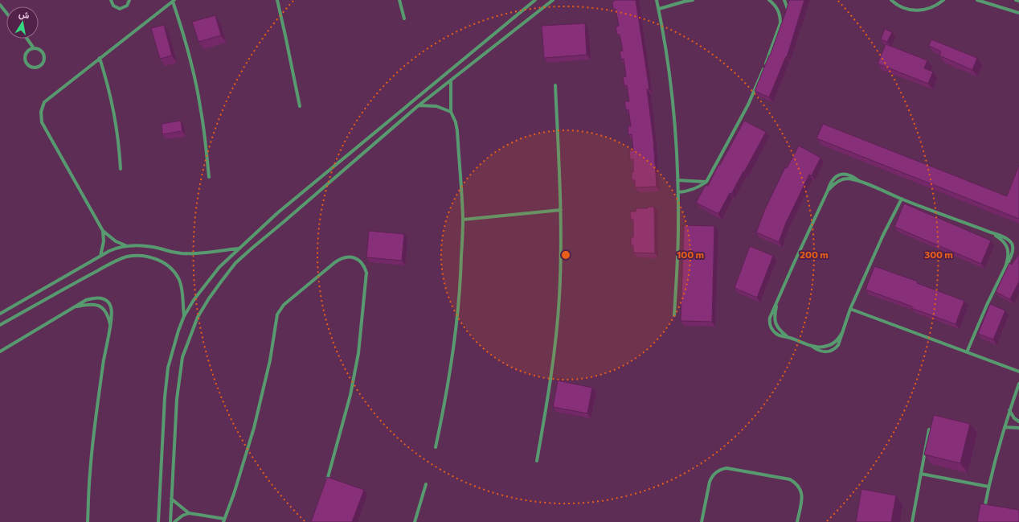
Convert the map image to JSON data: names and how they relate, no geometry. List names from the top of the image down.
{
  "north": "top",
  "rings": ["100 m", "200 m", "300 m"]
}
